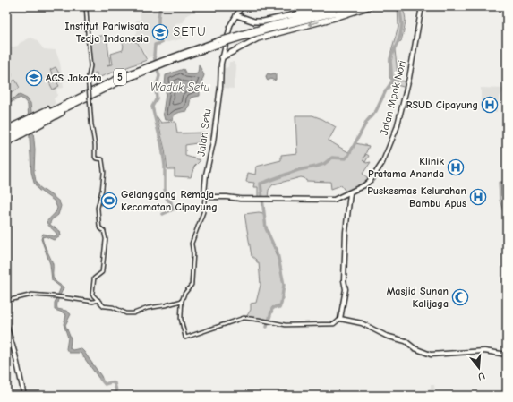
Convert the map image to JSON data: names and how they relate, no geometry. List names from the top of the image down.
{
  "streets": {
    "highway": ["5"],
    "main road": ["Jalan Mpok Nori", "Jalan Setu"]
  },
  "crossings": [
    ["Jalan Mpok Nori", "Jalan Setu"]
  ],
  "districts": ["SETU"],
  "water": ["Waduk Setu"],
  "places": {
    "school or university": ["Institut Pariwisata Tedja Indonesia", "ACS Jakarta"],
    "hospital": ["RSUD Cipayung", "Klinik Pratama Ananda", "Puskesmas Kelurahan Bambu Apus"],
    "sports": ["Gelanggang Remaja Kecamatan Cipayung"],
    "mosque": ["Masjid Sunan Kalijaga"]
  },
  "north": "bottom"
}
